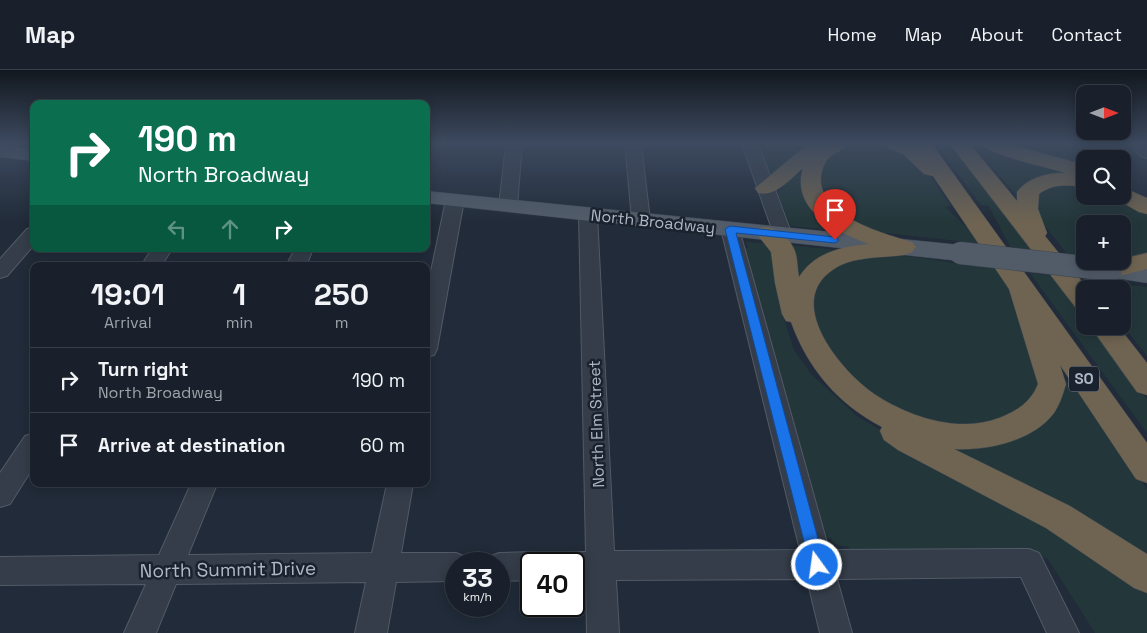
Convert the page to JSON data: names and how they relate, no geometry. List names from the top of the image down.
{
  "streets": {
    "highway": ["SO"],
    "main road": ["North Broadway"],
    "street": ["North Elm Street", "North Summit Drive"]
  },
  "crossings": [
    ["North Broadway", "North Elm Street"]
  ],
  "north": "right",
  "page": {
    "header": "Map",
    "nav": [
      "Home",
      "Map",
      "About",
      "Contact"
    ],
    "map_buttons": ["+", "−"],
    "turn": ["190 m", "North Broadway"],
    "eta": [
      "19:01",
      "Arrival",
      "1",
      "min",
      "250",
      "m"
    ],
    "list": [
      {
        "name": "Turn right",
        "note": "North Broadway",
        "value": "190 m"
      },
      {
        "name": "Arrive at destination",
        "value": "60 m"
      }
    ],
    "speed": "33 km/h",
    "limit": "40"
  }
}
